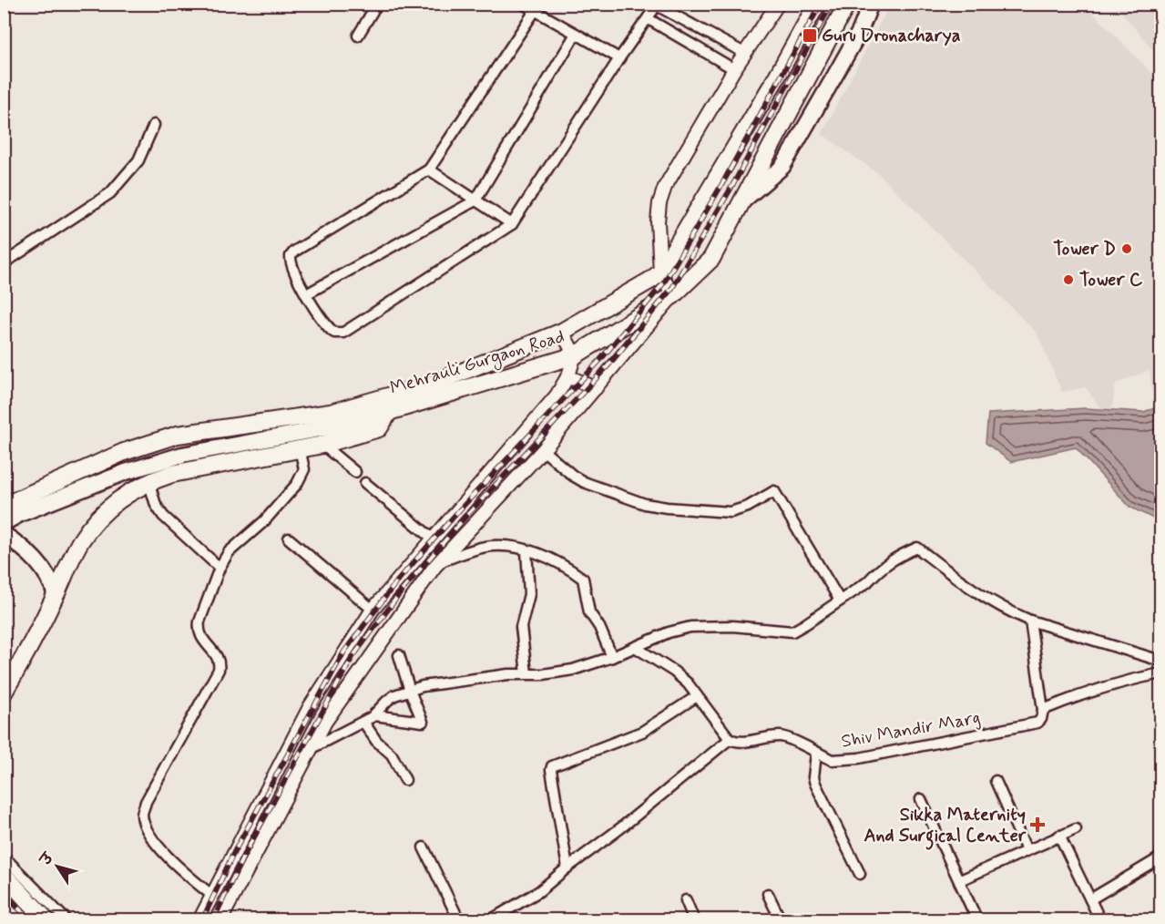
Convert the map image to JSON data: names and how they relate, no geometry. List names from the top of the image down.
{
  "streets": {
    "highway": ["Mehrauli Gurgaon Road"],
    "street": ["Shiv Mandir Marg"]
  },
  "places": {
    "transit": ["Guru Dronacharya"],
    "other": ["Tower D", "Tower C"],
    "health": ["Sikka Maternity And Surgical Center"]
  },
  "north": "top left"
}
